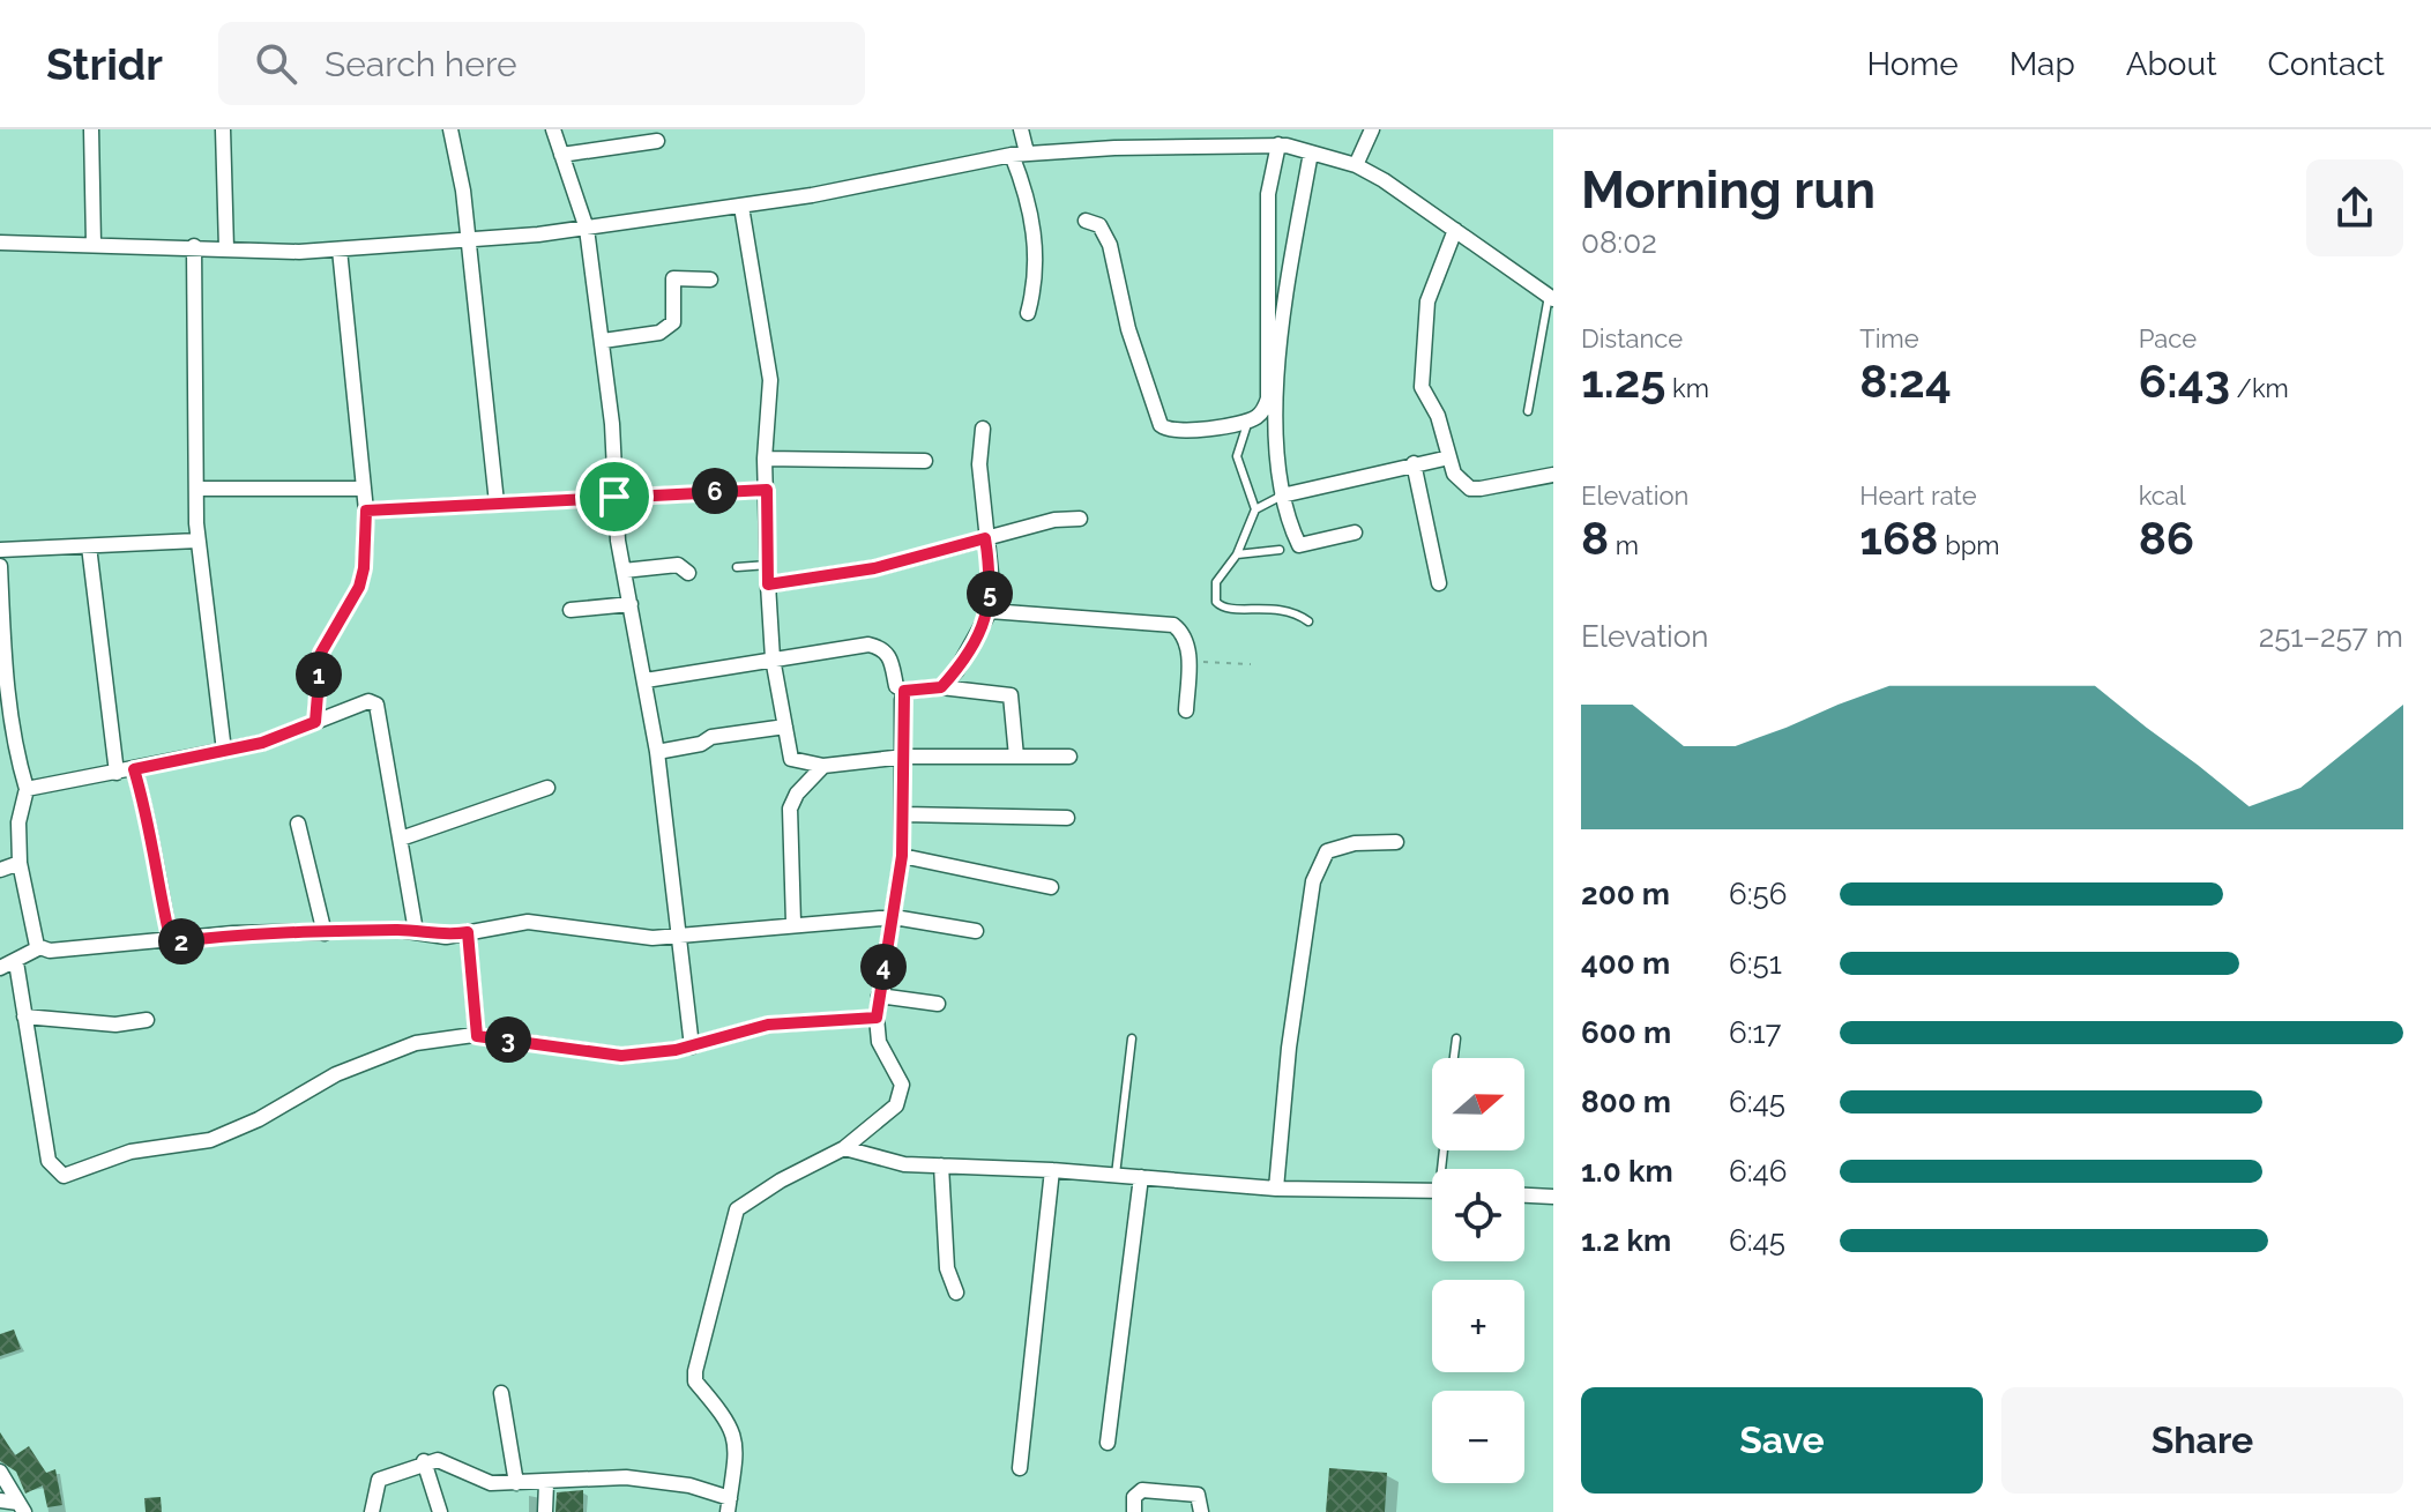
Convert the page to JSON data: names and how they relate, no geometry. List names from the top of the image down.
{
  "north": "right",
  "page": {
    "header": "Stridr",
    "search": "Search here",
    "nav": [
      "Home",
      "Map",
      "About",
      "Contact"
    ],
    "heading": ["Morning run", "08:02"],
    "stats": [
      ["Distance", "1.25 km"],
      ["Time", "8:24"],
      ["Pace", "6:43 /km"],
      ["Elevation", "8 m"],
      ["Heart rate", "168 bpm"],
      ["kcal", "86"]
    ],
    "pins": [
      "6",
      "5",
      "1",
      "2",
      "4",
      "3"
    ],
    "chart": ["Elevation", "251–257 m"],
    "list": [
      {
        "name": "200 m",
        "note": "6:56"
      },
      {
        "name": "400 m",
        "note": "6:51"
      },
      {
        "name": "600 m",
        "note": "6:17"
      },
      {
        "name": "800 m",
        "note": "6:45"
      },
      {
        "name": "1.0 km",
        "note": "6:46"
      },
      {
        "name": "1.2 km",
        "note": "6:45"
      }
    ],
    "map_buttons": ["+", "−"],
    "buttons": ["Save", "Share"]
  }
}
